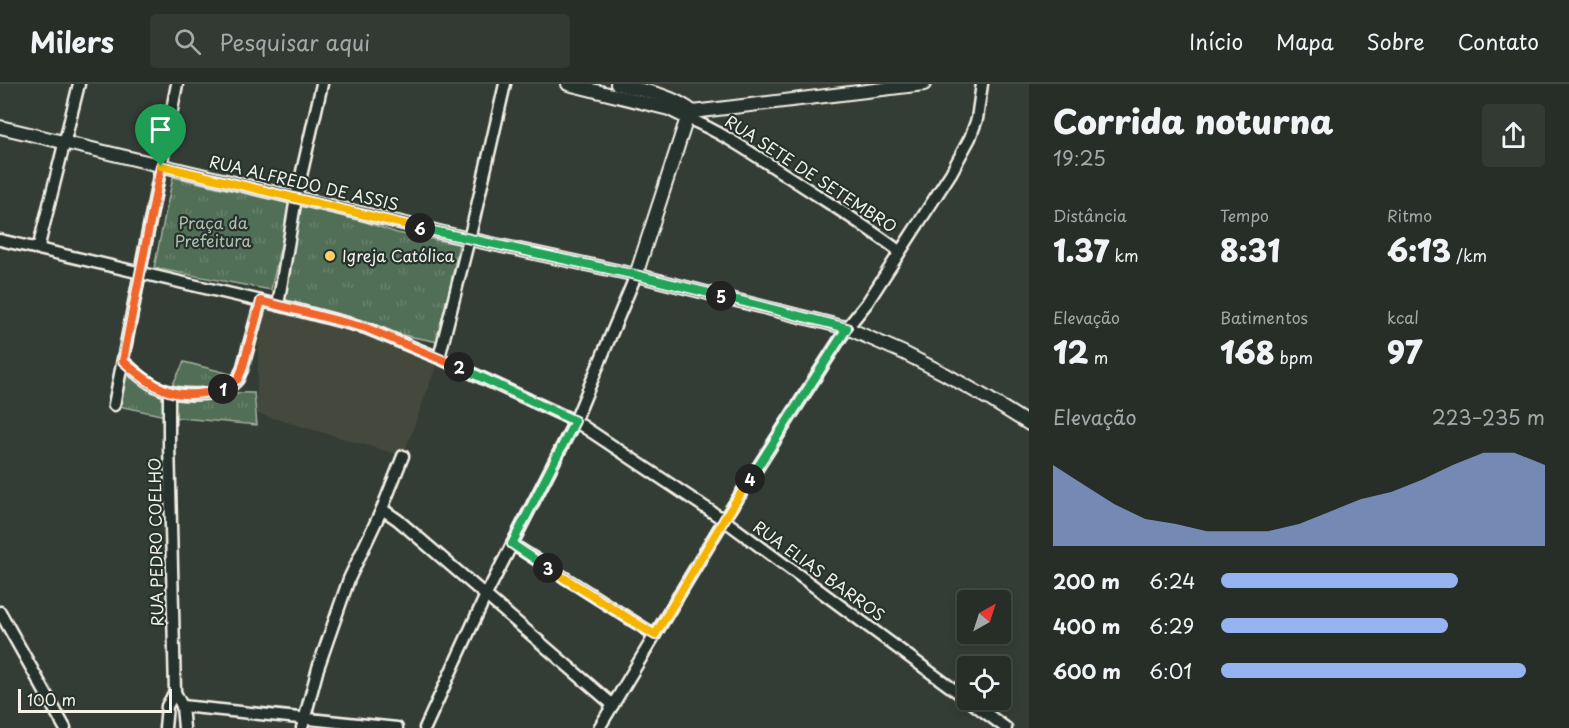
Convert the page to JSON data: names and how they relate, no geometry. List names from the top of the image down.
{
  "streets": {
    "street": [
      "RUA SETE DE SETEMBRO",
      "RUA ALFREDO DE ASSIS",
      "RUA PEDRO COELHO",
      "RUA ELIAS BARROS"
    ]
  },
  "parks": ["Praça da Prefeitura"],
  "places": ["Igreja Católica"],
  "scale_bar": "100 m",
  "north": "top right",
  "page": {
    "header": "Milers",
    "search": "Pesquisar aqui",
    "nav": [
      "Início",
      "Mapa",
      "Sobre",
      "Contato"
    ],
    "heading": ["Corrida noturna", "19:25"],
    "stats": [
      ["Distância", "1.37 km"],
      ["Tempo", "8:31"],
      ["Ritmo", "6:13 /km"],
      ["Elevação", "12 m"],
      ["Batimentos", "168 bpm"],
      ["kcal", "97"]
    ],
    "pins": [
      "6",
      "5",
      "2",
      "1",
      "4",
      "3"
    ],
    "chart": ["Elevação", "223–235 m"],
    "list": [
      {
        "name": "200 m",
        "note": "6:24"
      },
      {
        "name": "400 m",
        "note": "6:29"
      },
      {
        "name": "600 m",
        "note": "6:01"
      }
    ],
    "scale": "100 m"
  }
}
